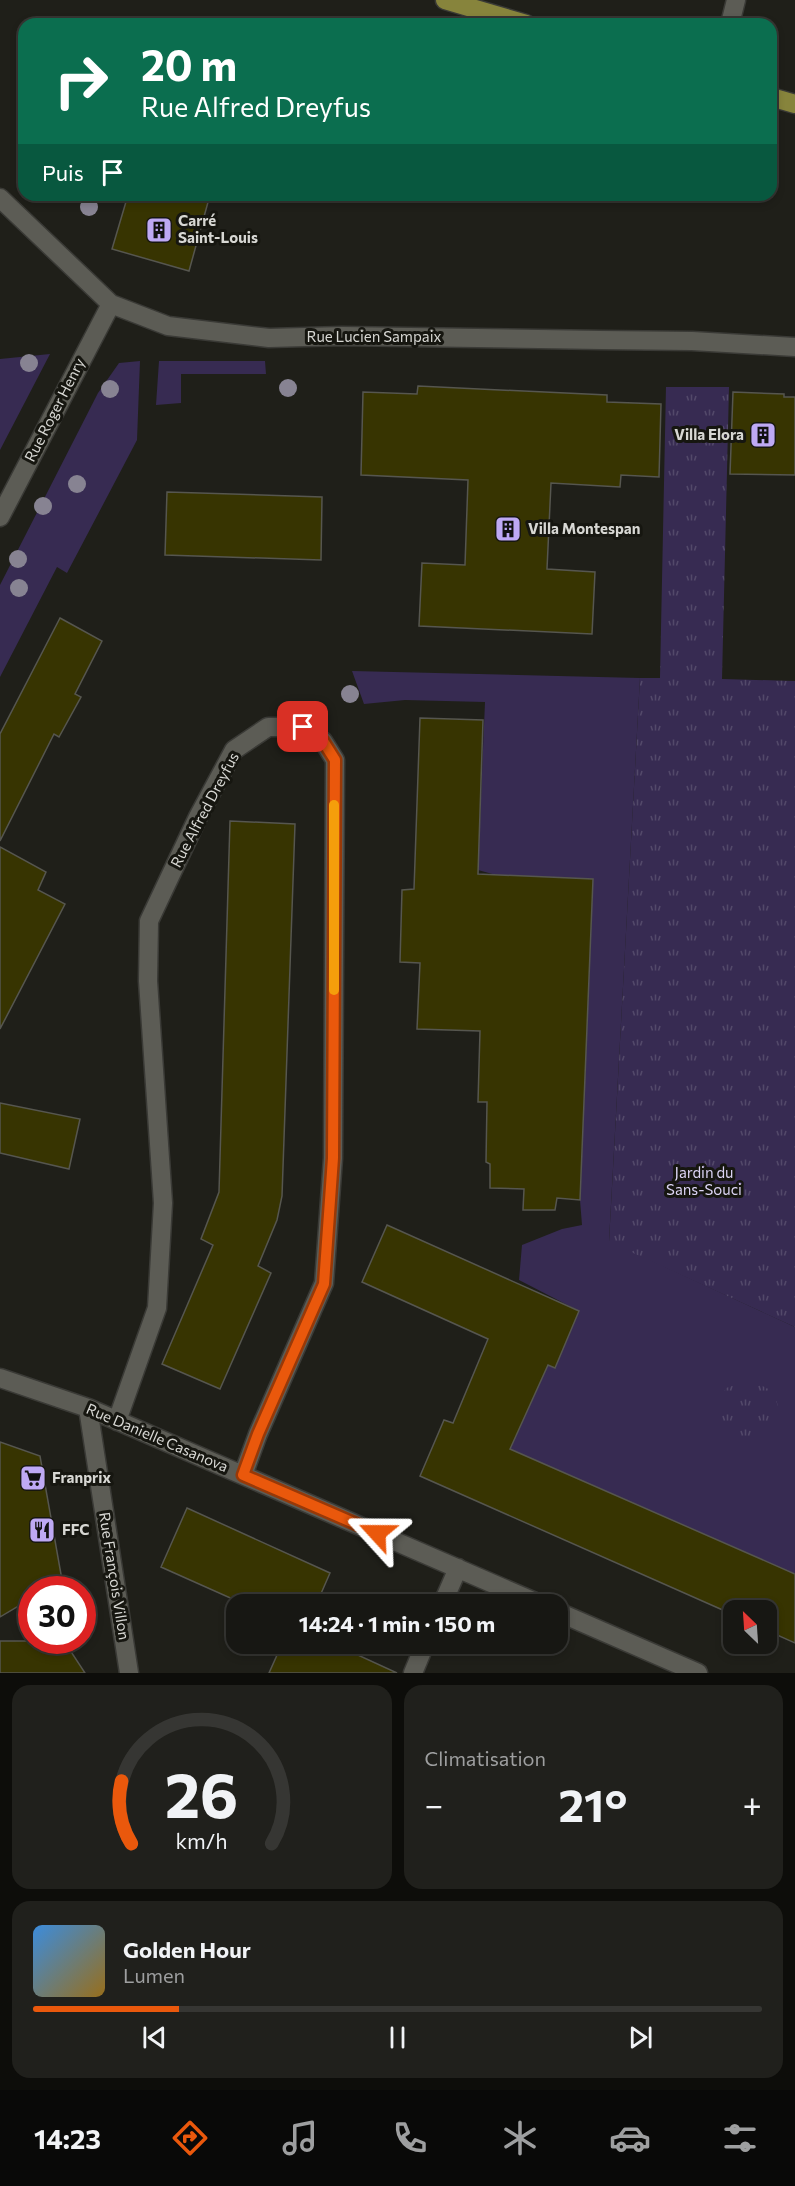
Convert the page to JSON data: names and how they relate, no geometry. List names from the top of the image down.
{
  "streets": {
    "street": [
      "Rue Lucien Sampaix",
      "Rue Roger Henry",
      "Rue Alfred Dreyfus",
      "Rue Danielle Casanova",
      "Rue François Villon"
    ]
  },
  "crossings": [
    ["Rue Lucien Sampaix", "Rue Roger Henry"],
    ["Rue Alfred Dreyfus", "Rue Danielle Casanova"],
    ["Rue Danielle Casanova", "Rue François Villon"]
  ],
  "parks": ["Jardin du Sans-Souci"],
  "places": {
    "building": ["Carré Saint-Louis", "Villa Elora", "Villa Montespan"],
    "supermarket": ["Franprix"],
    "restaurant": ["FFC"]
  },
  "north": "top left",
  "page": {
    "turn": ["20 m", "Rue Alfred Dreyfus"],
    "then": "Puis",
    "limit": "30",
    "trip": "14:24 · 1 min · 150 m",
    "tile": "Climatisation",
    "heat": ["−", "21°", "+"],
    "song": ["Golden Hour", "Lumen"],
    "tabs": "14:23",
    "gauge": ["26", "km/h"]
  }
}
